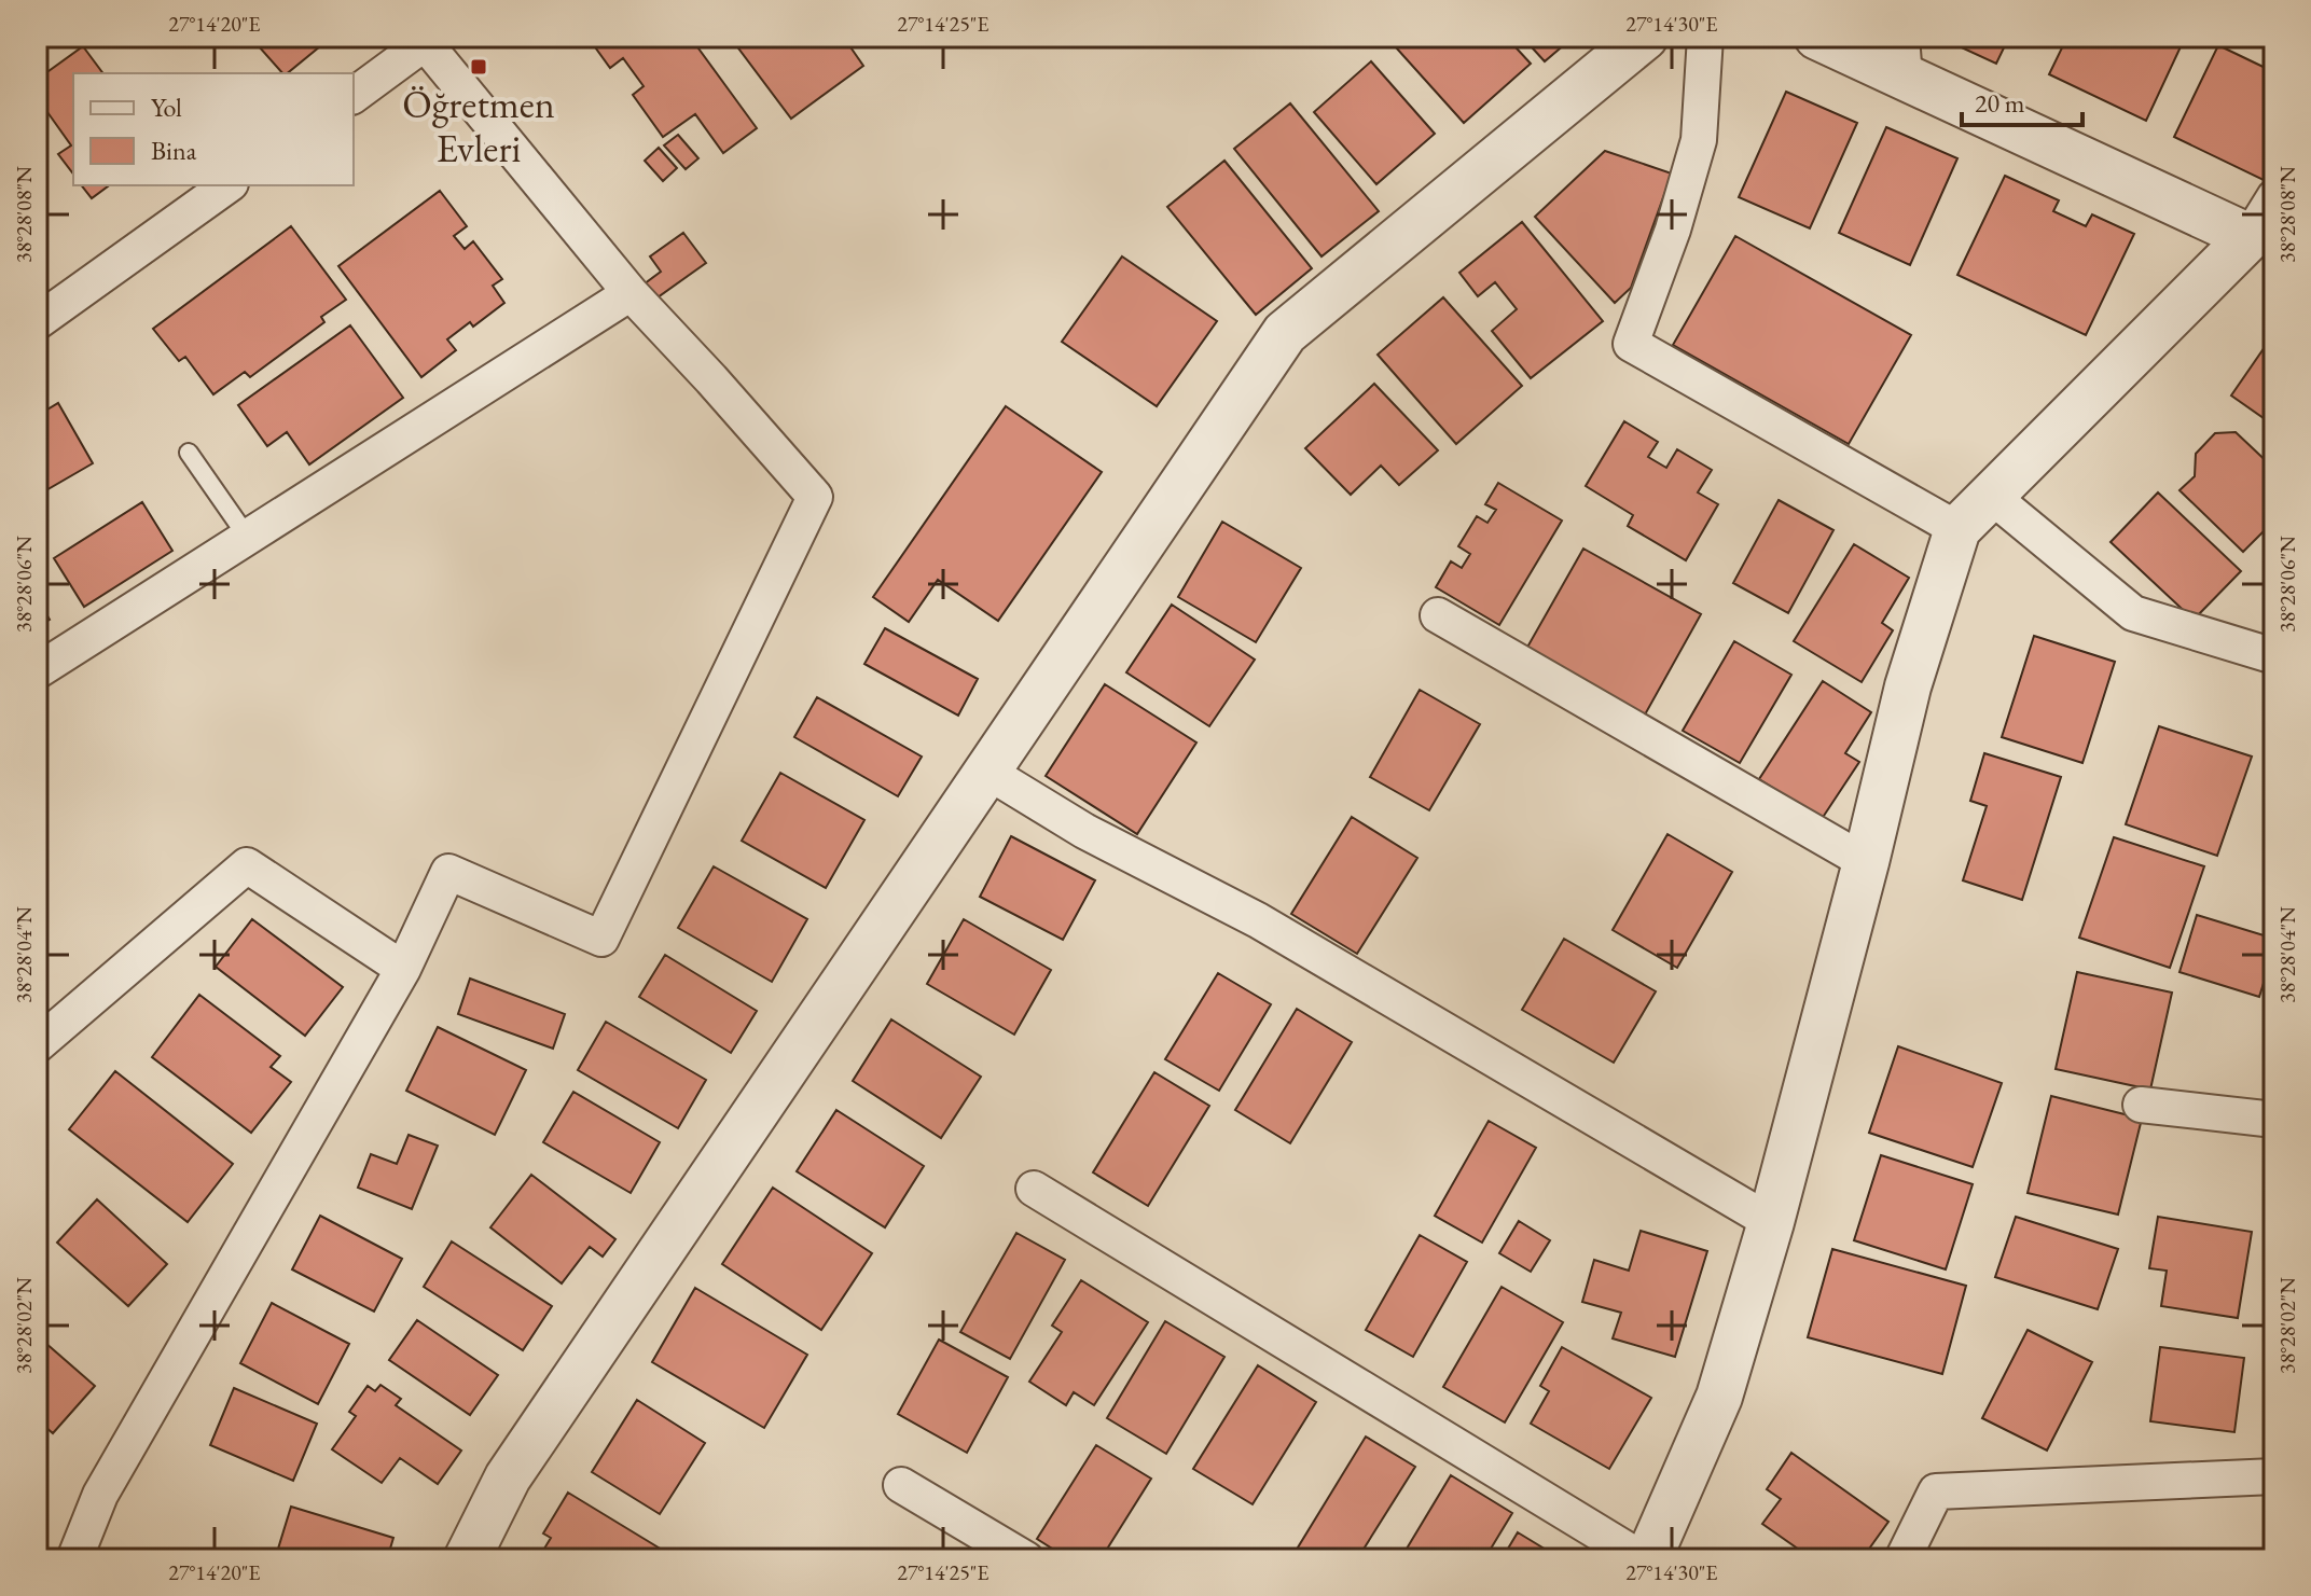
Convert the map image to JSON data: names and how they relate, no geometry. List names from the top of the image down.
{
  "places": {
    "transit": ["Öğretmen Evleri"]
  },
  "legend": ["Yol", "Bina"],
  "scale_bar": "20 m",
  "coordinates": [
    "27°14'20\"E",
    "27°14'25\"E",
    "27°14'30\"E",
    "38°28'08\"N",
    "38°28'06\"N",
    "38°28'04\"N",
    "38°28'02\"N"
  ]
}
